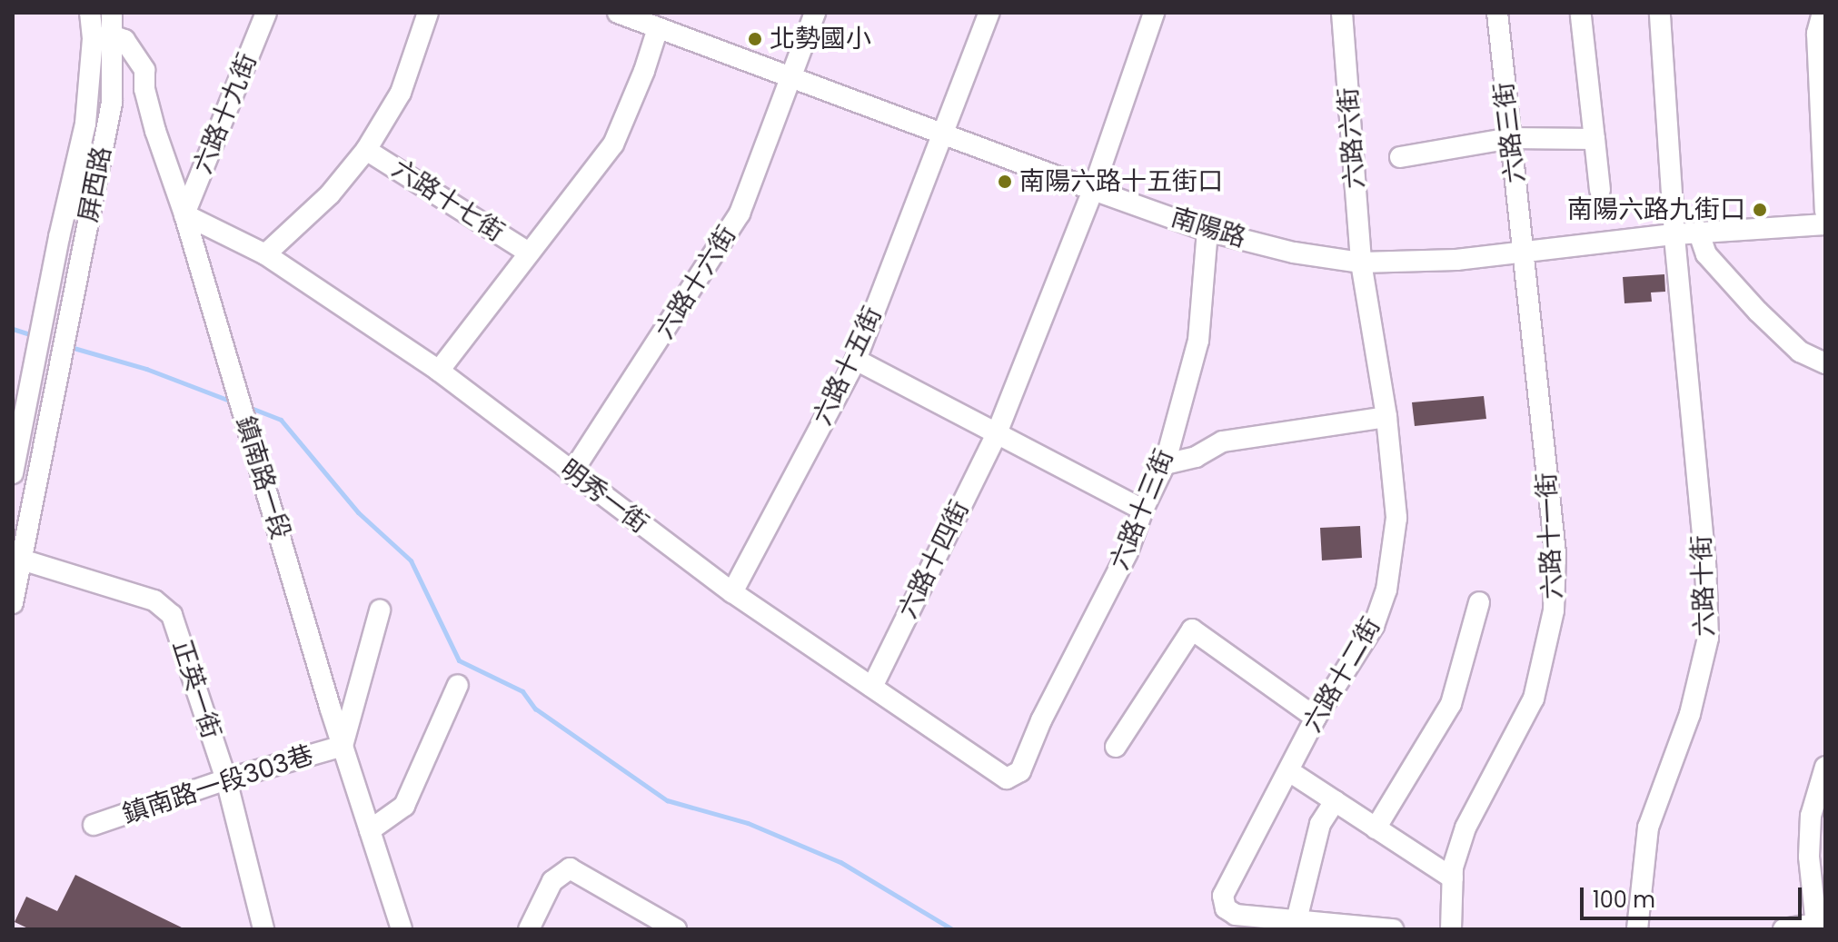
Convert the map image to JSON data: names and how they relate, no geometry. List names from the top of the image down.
{
  "streets": {
    "street": [
      "六路十九街",
      "六路三街",
      "六路六街",
      "屏西路",
      "六路十七街",
      "南陽路",
      "六路十六街",
      "六路十五街",
      "鎮南路一段",
      "明秀一街",
      "六路十三街",
      "六路十一街",
      "六路十四街",
      "六路十街",
      "六路十二街",
      "正英一街",
      "鎮南路一段303巷"
    ]
  },
  "crossings": [
    ["六路十九街", "鎮南路一段"],
    ["六路十九街", "明秀一街"],
    ["六路三街", "南陽路"],
    ["六路三街", "六路十一街"],
    ["六路六街", "南陽路"],
    ["六路六街", "六路十二街"],
    ["屏西路", "鎮南路一段"],
    ["屏西路", "正英一街"],
    ["六路十七街", "南陽路"],
    ["六路十七街", "明秀一街"],
    ["南陽路", "六路十六街"],
    ["南陽路", "六路十五街"],
    ["南陽路", "六路十三街"],
    ["南陽路", "六路十一街"],
    ["南陽路", "六路十四街"],
    ["南陽路", "六路十街"],
    ["南陽路", "六路十二街"],
    ["六路十六街", "明秀一街"],
    ["六路十五街", "明秀一街"],
    ["鎮南路一段", "明秀一街"],
    ["鎮南路一段", "鎮南路一段303巷"],
    ["明秀一街", "六路十三街"],
    ["明秀一街", "六路十四街"],
    ["正英一街", "鎮南路一段303巷"]
  ],
  "places": ["北勢國小", "南陽六路十五街口", "南陽六路九街口"],
  "scale_bar": "100 m"
}
